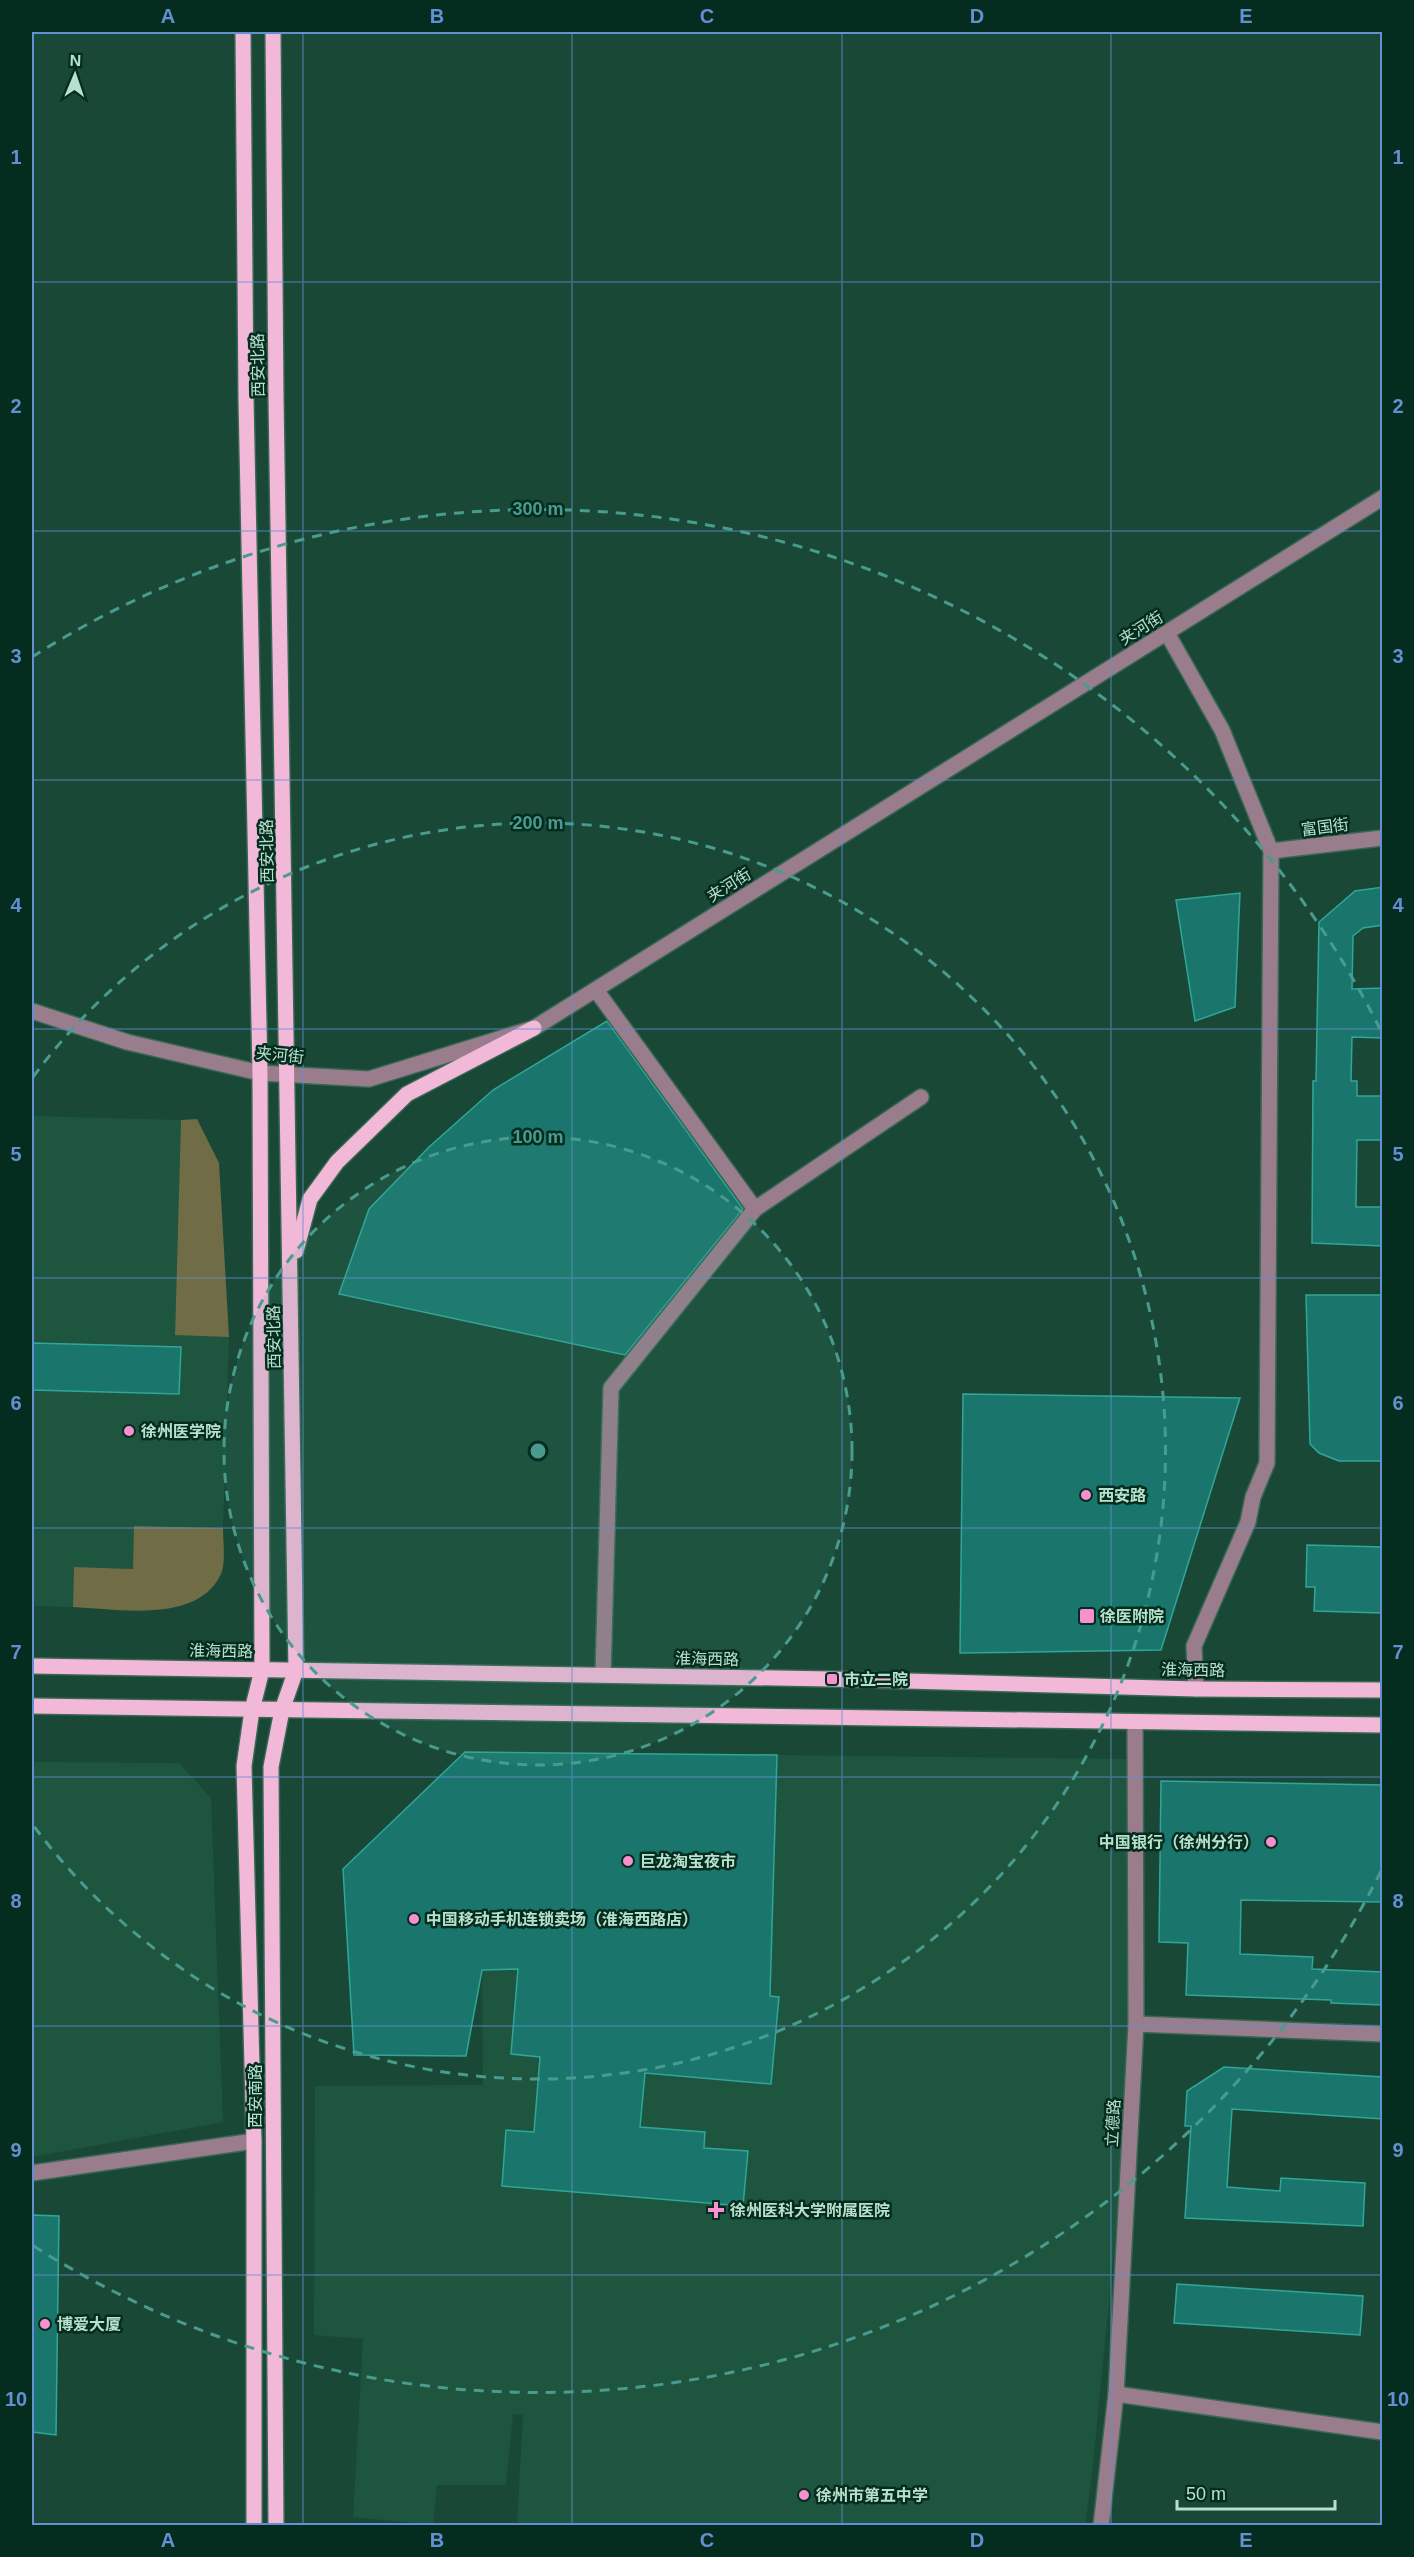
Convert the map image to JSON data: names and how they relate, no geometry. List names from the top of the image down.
{
  "streets": {
    "main road": ["西安北路", "淮海西路", "西安南路"],
    "street": ["夹河街", "富国街", "立德路"]
  },
  "crossings": [
    ["西安北路", "夹河街"],
    ["西安北路", "淮海西路"],
    ["西安北路", "西安南路"],
    ["淮海西路", "西安南路"]
  ],
  "places": {
    "other": [
      "徐州医学院",
      "西安路",
      "中国银行（徐州分行）",
      "巨龙淘宝夜市",
      "中国移动手机连锁卖场（淮海西路店）",
      "博爱大厦",
      "徐州市第五中学"
    ],
    "transit": ["徐医附院", "市立二院"],
    "health": ["徐州医科大学附属医院"]
  },
  "scale_bar": "50 m",
  "north": "top",
  "grid": {
    "columns": [
      "A",
      "B",
      "C",
      "D",
      "E"
    ],
    "rows": [
      "1",
      "2",
      "3",
      "4",
      "5",
      "6",
      "7",
      "8",
      "9",
      "10"
    ]
  },
  "rings": ["300 m", "200 m", "100 m"]
}
